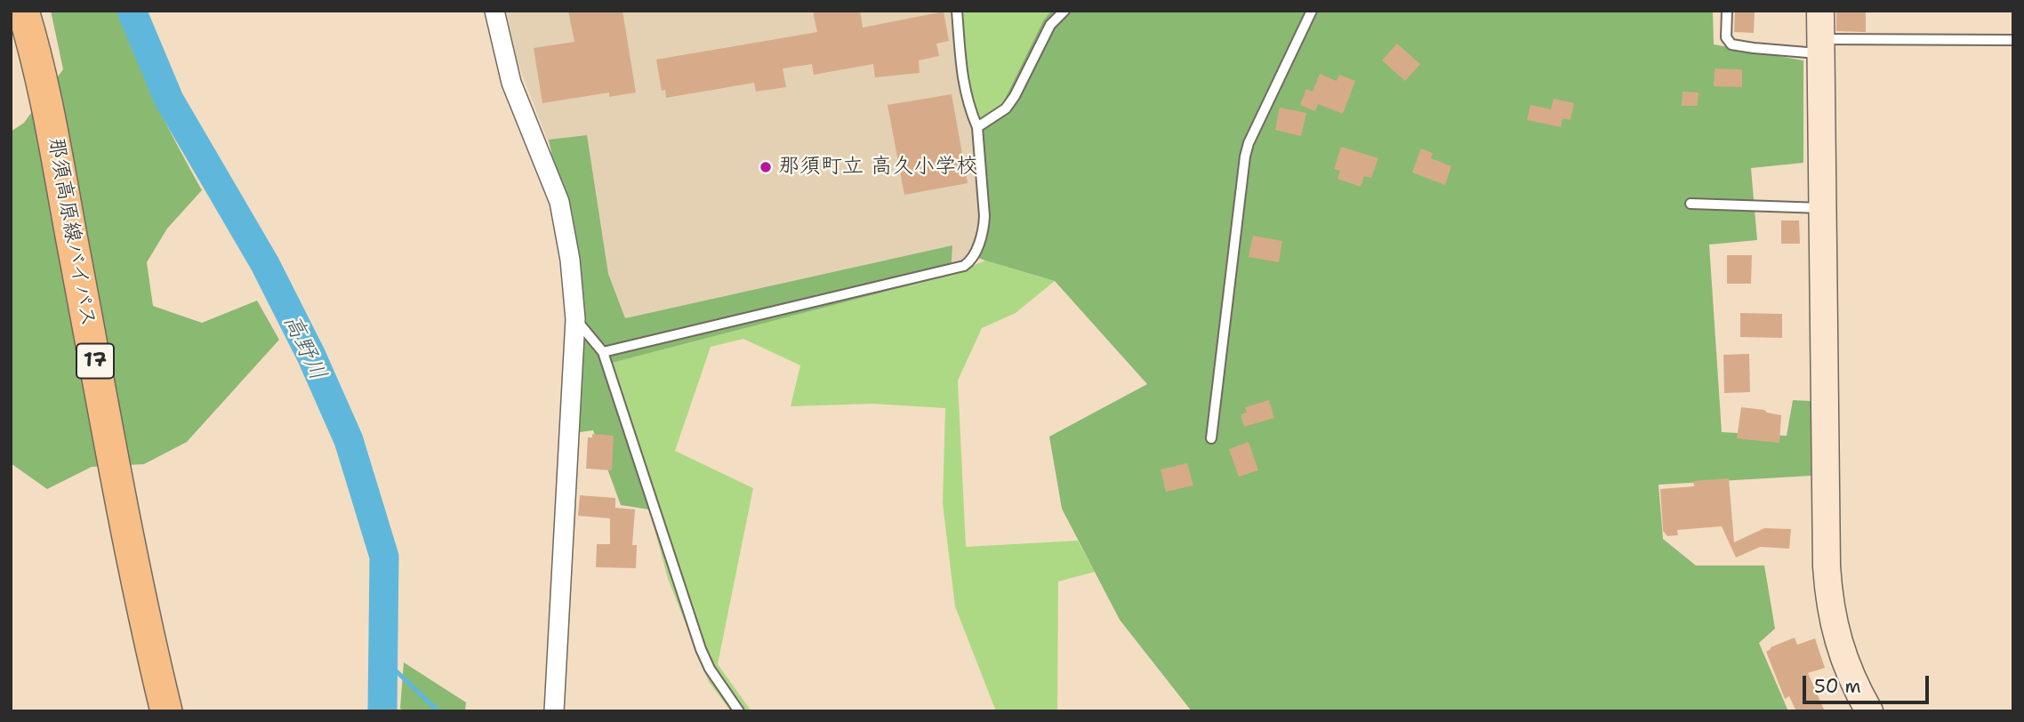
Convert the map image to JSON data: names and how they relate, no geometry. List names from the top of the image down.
{
  "streets": {
    "main road": ["那須高原線バイパス", "17"]
  },
  "crossings": [
    ["那須高原線バイパス", "17"]
  ],
  "water": ["高野川"],
  "places": ["那須町立 高久小学校"],
  "scale_bar": "50 m"
}
